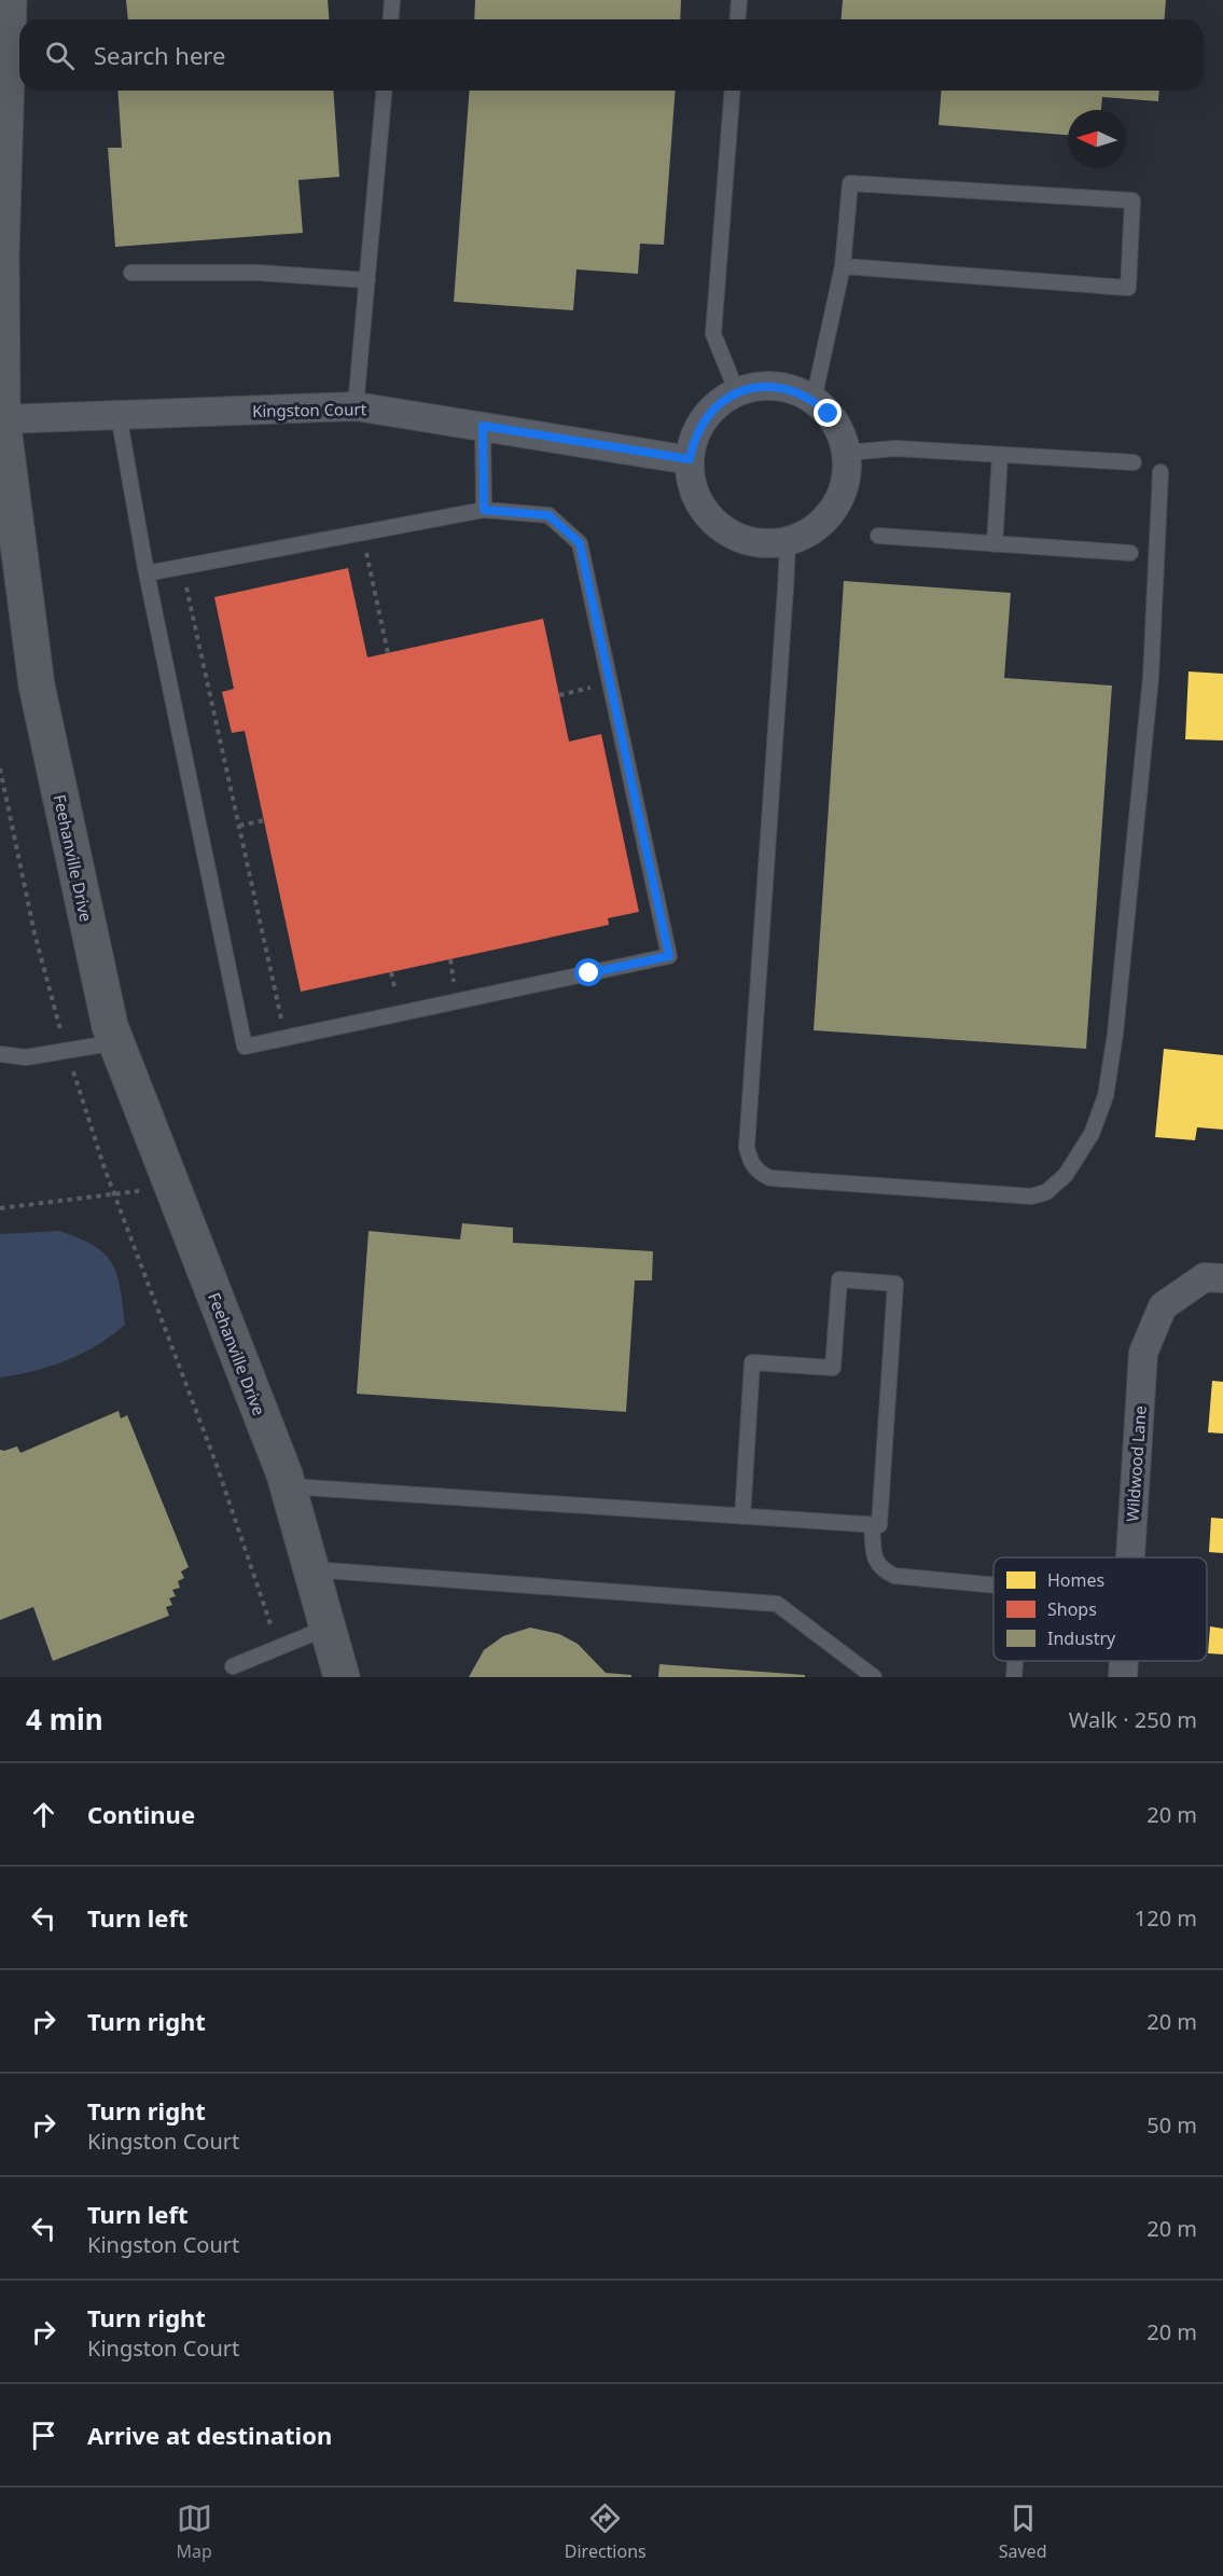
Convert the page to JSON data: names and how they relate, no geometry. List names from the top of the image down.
{
  "streets": {
    "street": ["Kingston Court", "Feehanville Drive", "Wildwood Lane"]
  },
  "crossings": [
    ["Kingston Court", "Feehanville Drive"]
  ],
  "legend": ["Homes", "Shops", "Industry"],
  "north": "left",
  "page": {
    "search": "Search here",
    "heading": ["4 min", "Walk · 250 m"],
    "list": [
      ["Continue", "20 m"],
      ["Turn left", "120 m"],
      ["Turn right", "20 m"],
      ["Turn right", "Kingston Court", "50 m"],
      ["Turn left", "Kingston Court", "20 m"],
      ["Turn right", "Kingston Court", "20 m"],
      "Arrive at destination"
    ],
    "nav": ["Map", "Directions", "Saved"]
  }
}
